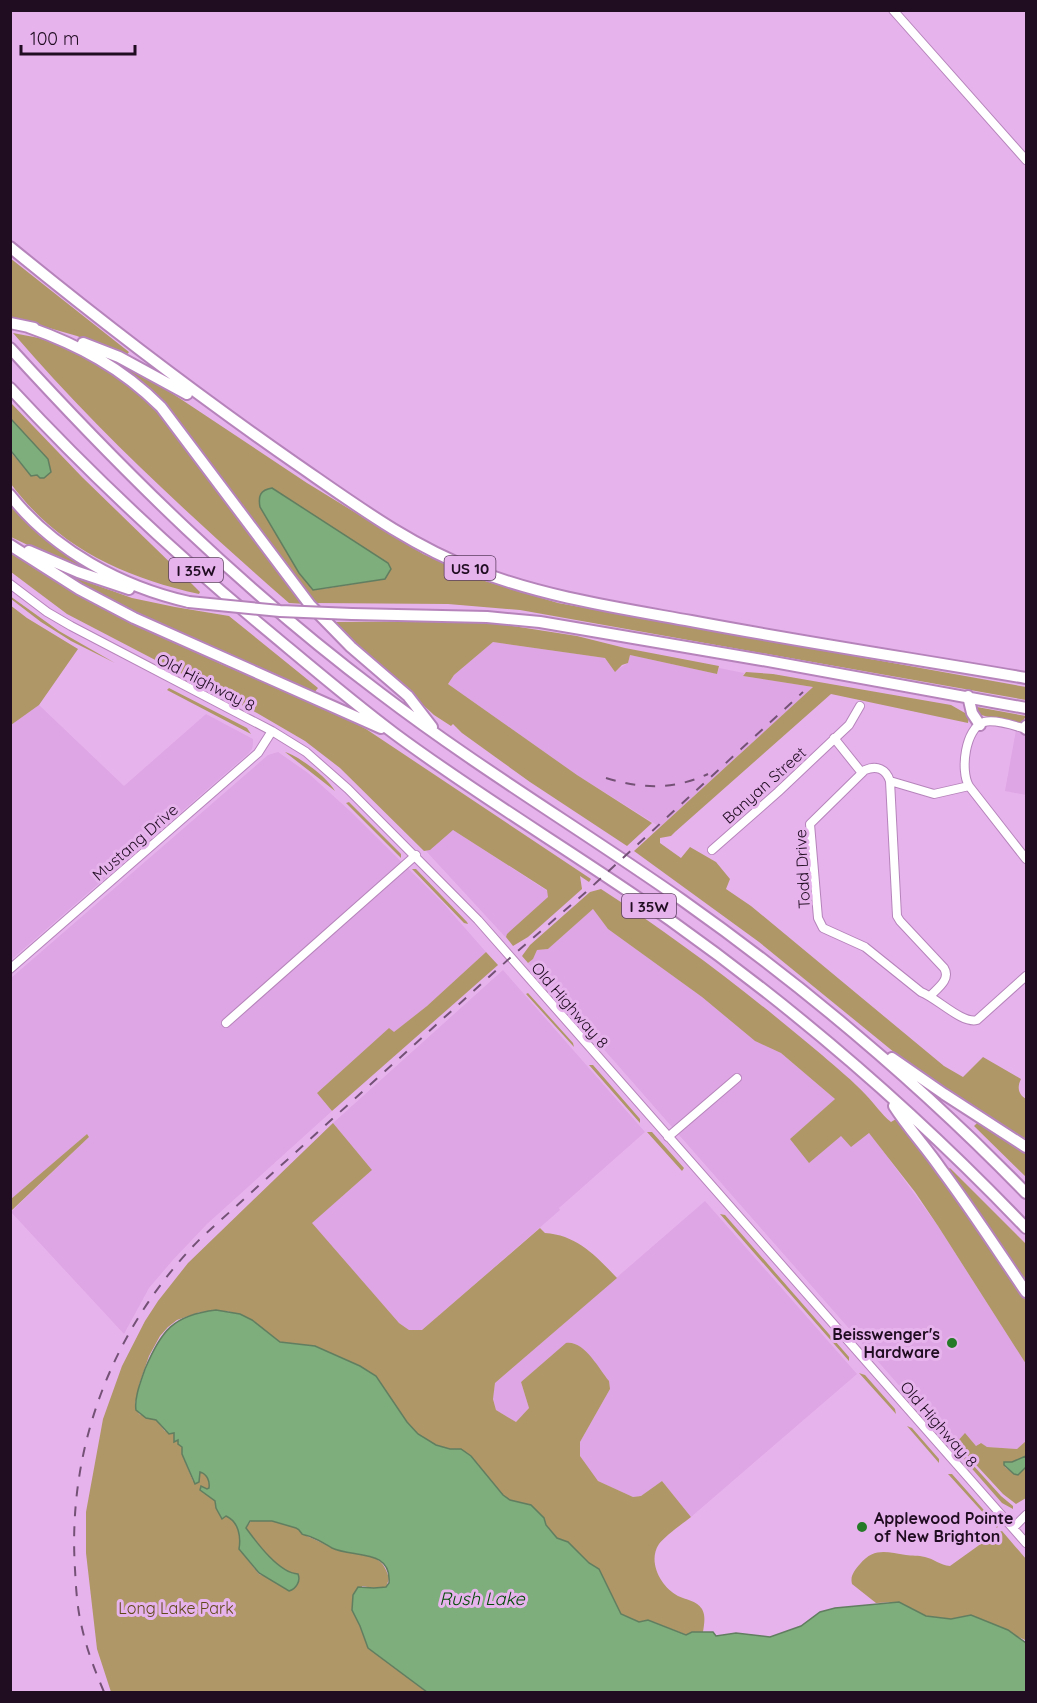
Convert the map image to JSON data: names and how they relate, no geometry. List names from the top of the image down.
{
  "streets": {
    "highway": ["US 10", "I 35W"],
    "street": [
      "Old Highway 8",
      "Banyan Street",
      "Mustang Drive",
      "Todd Drive"
    ]
  },
  "crossings": [
    ["Old Highway 8", "Mustang Drive"]
  ],
  "water": ["Rush Lake"],
  "parks": ["Long Lake Park"],
  "places": ["Beisswenger's Hardware", "Applewood Pointe of New Brighton"],
  "scale_bar": "100 m"
}
